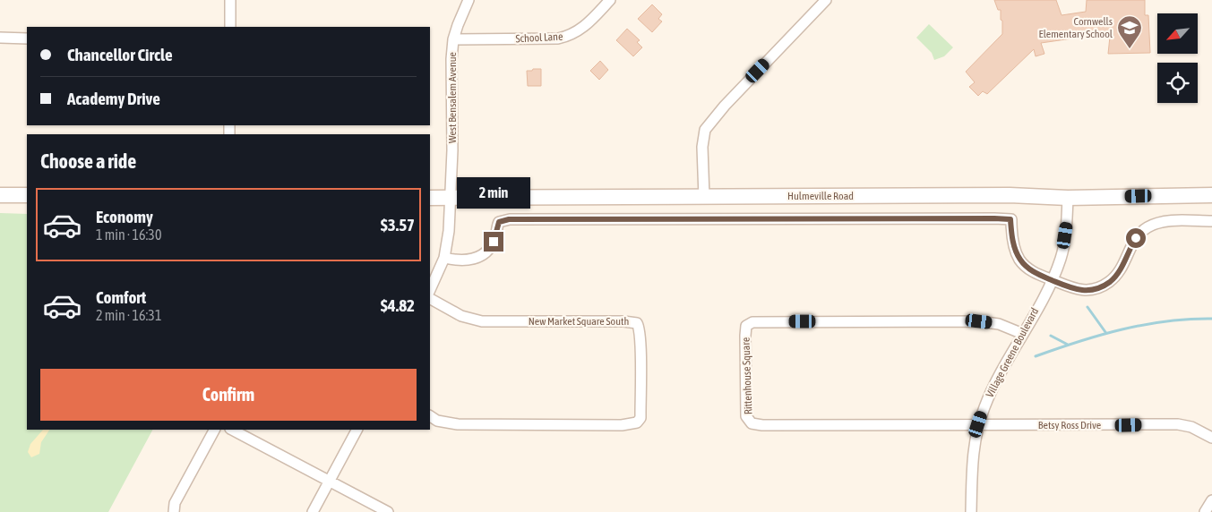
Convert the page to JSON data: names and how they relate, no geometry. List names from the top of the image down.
{
  "streets": {
    "main road": ["Hulmeville Road"],
    "street": [
      "School Lane",
      "West Bensalem Avenue",
      "New Market Square South",
      "Village Greene Boulevard",
      "Rittenhouse Square",
      "Betsy Ross Drive"
    ]
  },
  "crossings": [
    ["School Lane", "West Bensalem Avenue"],
    ["West Bensalem Avenue", "Hulmeville Road"],
    ["Hulmeville Road", "Village Greene Boulevard"],
    ["Village Greene Boulevard", "Rittenhouse Square"],
    ["Village Greene Boulevard", "Betsy Ross Drive"],
    ["Rittenhouse Square", "Betsy Ross Drive"]
  ],
  "places": {
    "school or university": ["Cornwells Elementary School"]
  },
  "north": "bottom left",
  "page": {
    "banner": ["Chancellor Circle", "Academy Drive"],
    "heading": "Choose a ride",
    "bubble": "2 min",
    "list": [
      {
        "name": "Economy",
        "note": "1 min · 16:30",
        "value": "$3.57"
      },
      {
        "name": "Comfort",
        "note": "2 min · 16:31",
        "value": "$4.82"
      }
    ],
    "buttons": "Confirm"
  }
}
